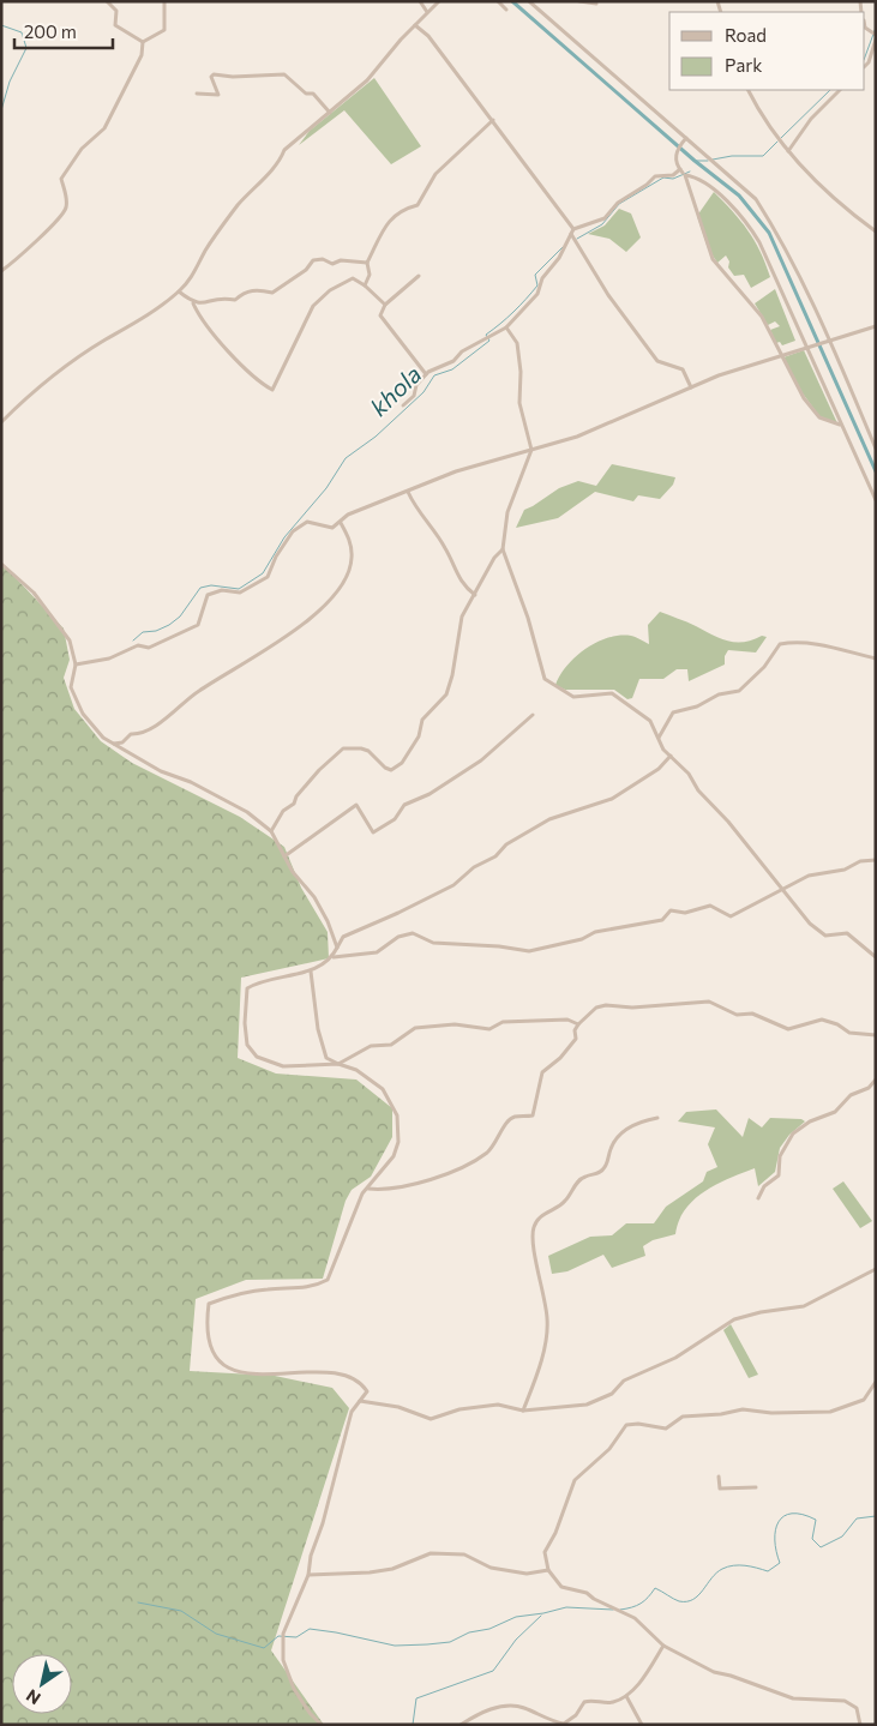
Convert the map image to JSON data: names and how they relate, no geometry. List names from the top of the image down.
{
  "water": ["khola"],
  "legend": ["Road", "Park"],
  "scale_bar": "200 m",
  "north": "bottom left"
}
